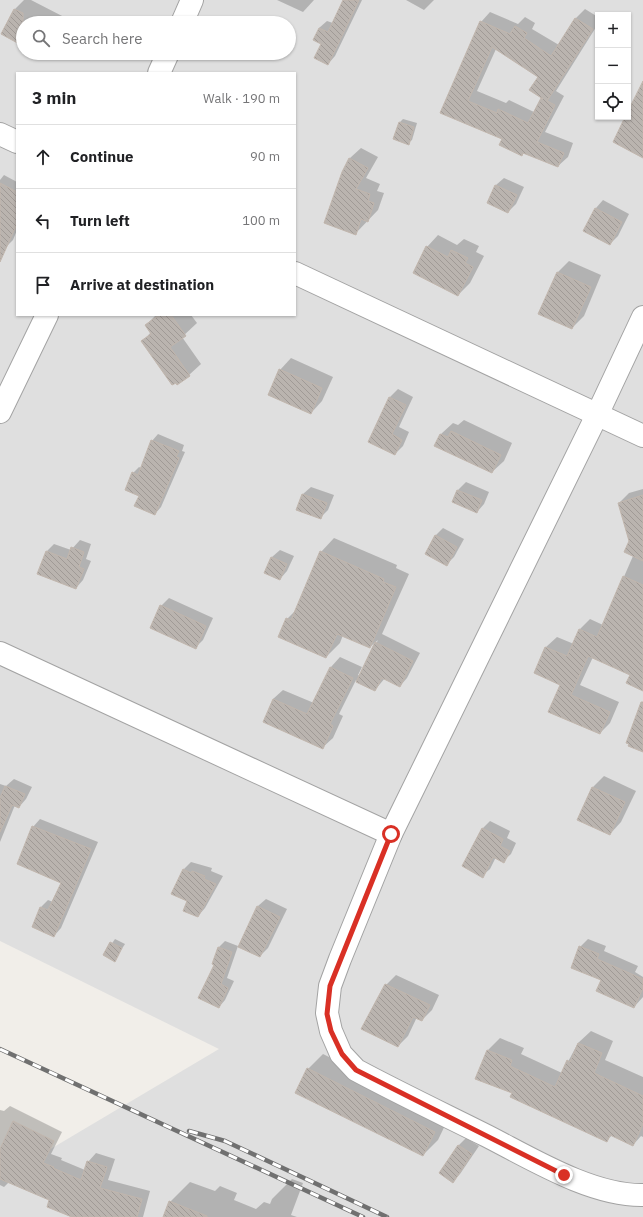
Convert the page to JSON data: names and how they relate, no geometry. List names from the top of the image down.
{
  "page": {
    "map_buttons": ["+", "−"],
    "search": "Search here",
    "heading": ["3 min", "Walk · 190 m"],
    "list": [
      ["Continue", "90 m"],
      ["Turn left", "100 m"],
      "Arrive at destination"
    ]
  }
}
